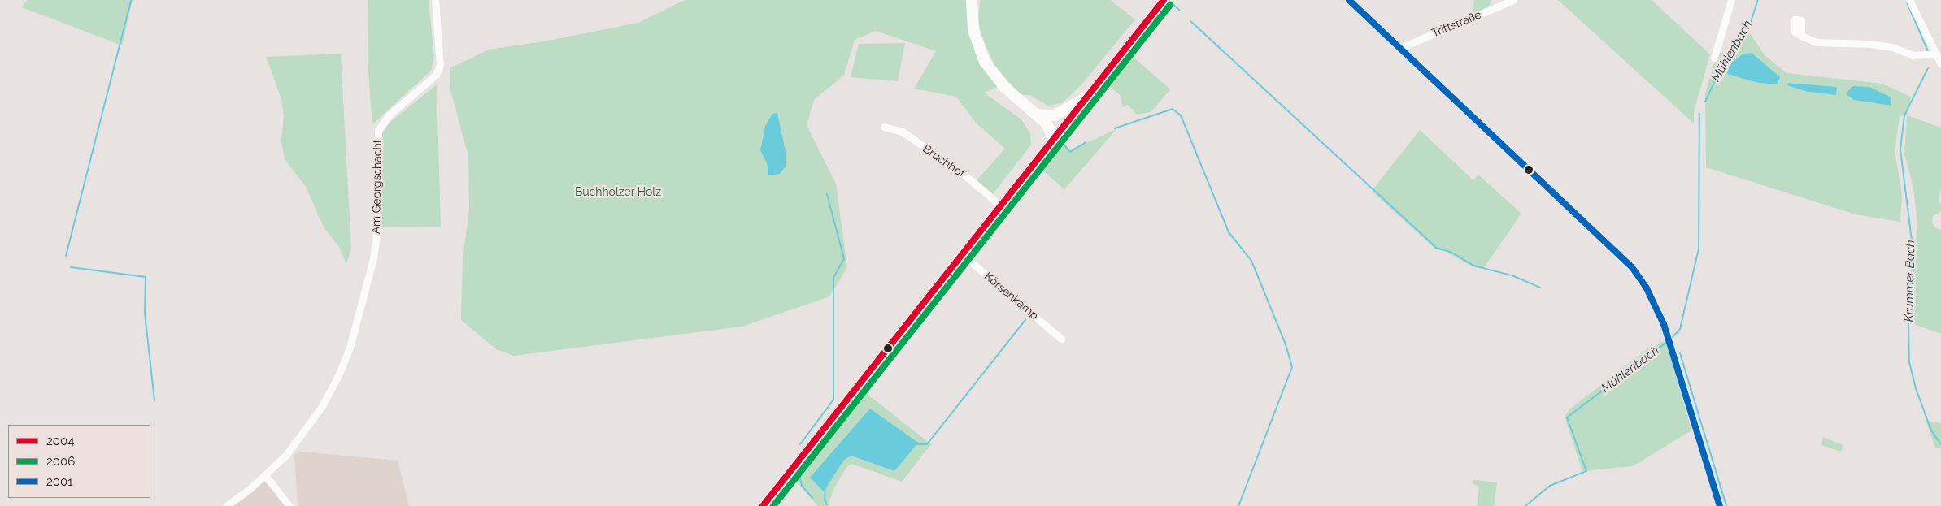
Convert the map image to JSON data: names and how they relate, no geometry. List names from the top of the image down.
{
  "streets": {
    "street": [
      "Triftstraße",
      "Bruchhof",
      "Am Georgschacht",
      "Körsenkamp"
    ]
  },
  "water": ["Mühlenbach", "Krummer Bach"],
  "parks": ["Buchholzer Holz"],
  "lines": ["transit line 2004", "transit line 2001", "transit line 2006"],
  "legend": ["2004", "2006", "2001"]
}
